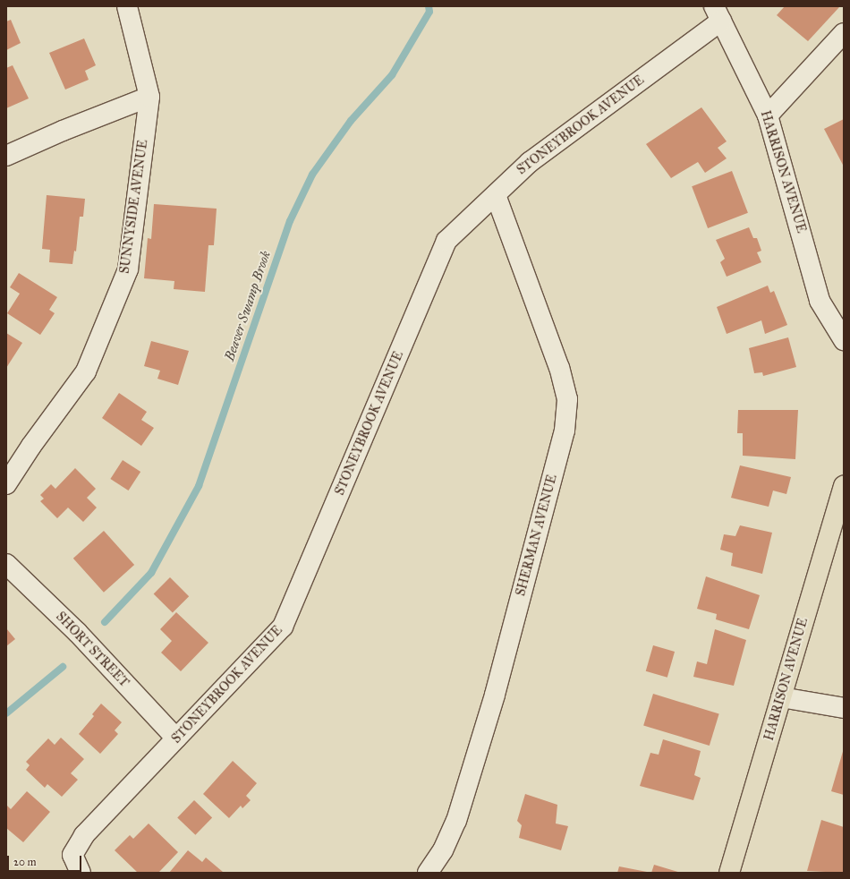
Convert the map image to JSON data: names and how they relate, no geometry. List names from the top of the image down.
{
  "streets": {
    "main road": ["HARRISON AVENUE"],
    "street": [
      "STONEYBROOK AVENUE",
      "SUNNYSIDE AVENUE",
      "SHERMAN AVENUE",
      "SHORT STREET"
    ]
  },
  "crossings": [
    ["STONEYBROOK AVENUE", "HARRISON AVENUE"],
    ["STONEYBROOK AVENUE", "SHERMAN AVENUE"],
    ["STONEYBROOK AVENUE", "SHORT STREET"]
  ],
  "water": ["Beaver Swamp Brook"],
  "scale_bar": "20 m"
}
